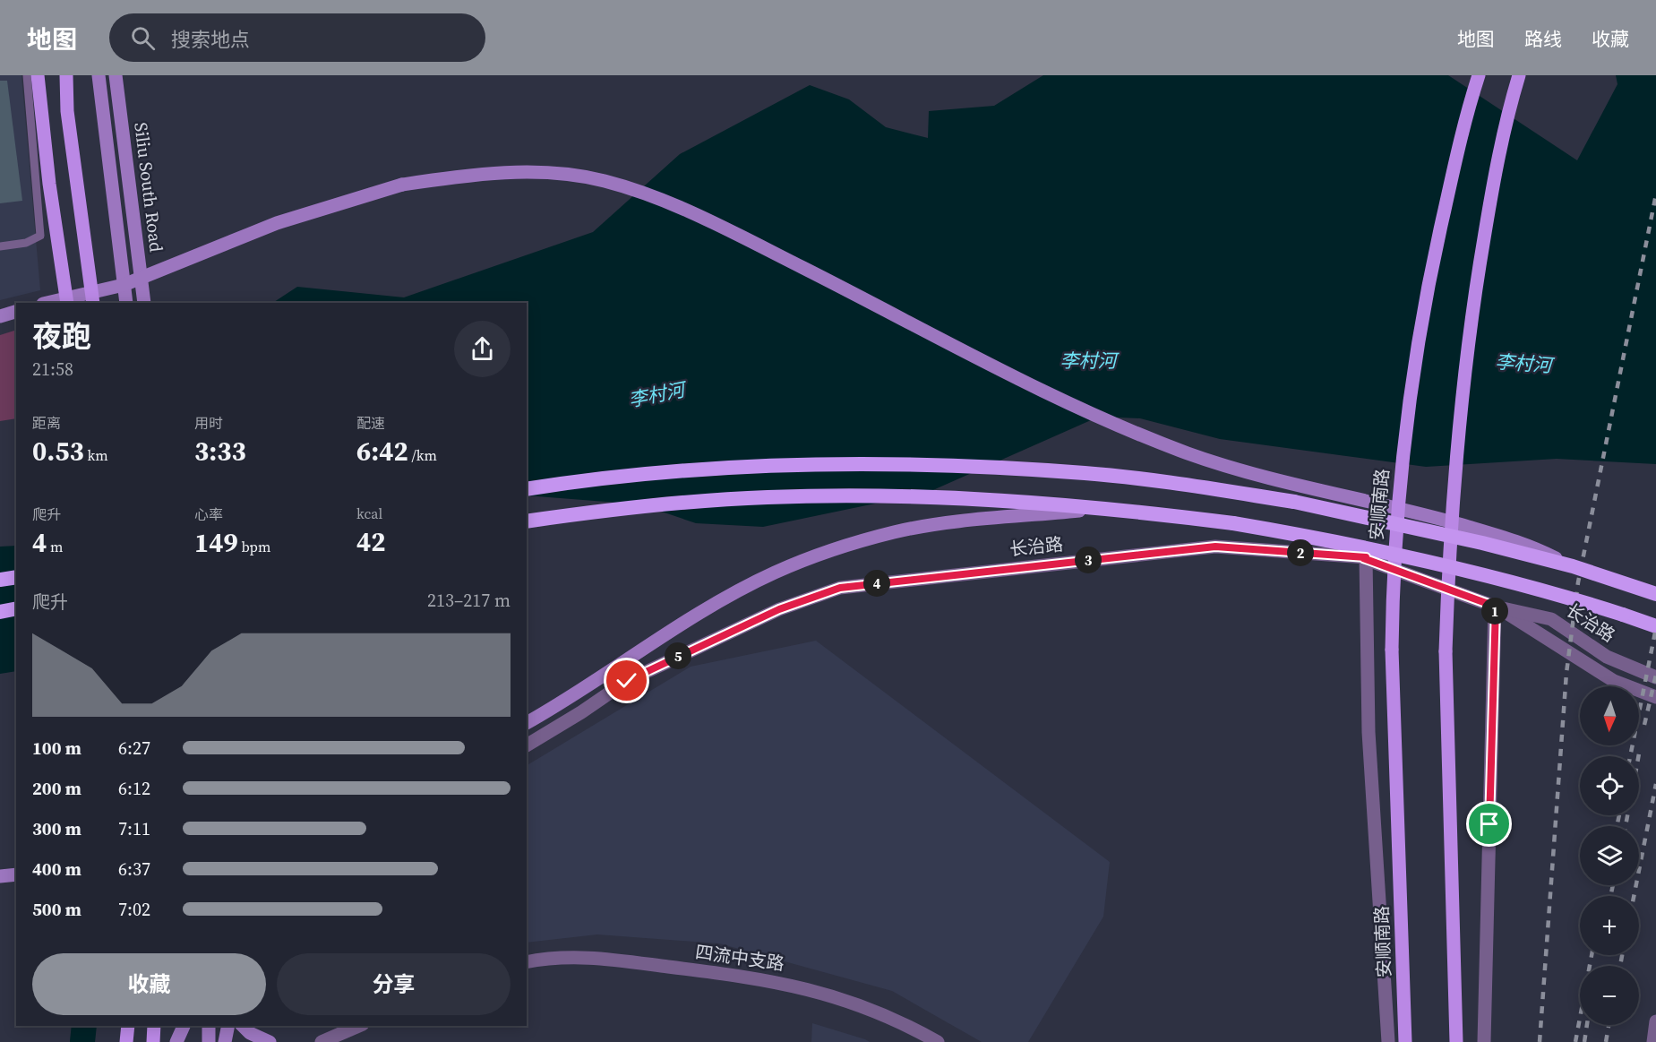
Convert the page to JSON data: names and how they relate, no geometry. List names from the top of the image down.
{
  "streets": {
    "main road": ["Siliu South Road", "安顺南路"],
    "street": ["长治路", "四流中支路"]
  },
  "water": ["李村河"],
  "north": "bottom",
  "page": {
    "header": "地图",
    "search": "搜索地点",
    "nav": ["地图", "路线", "收藏"],
    "heading": ["夜跑", "21:58"],
    "stats": [
      ["距离", "0.53 km"],
      ["用时", "3:33"],
      ["配速", "6:42 /km"],
      ["爬升", "4 m"],
      ["心率", "149 bpm"],
      ["kcal", "42"]
    ],
    "pins": [
      "2",
      "3",
      "4",
      "1",
      "5"
    ],
    "chart": ["爬升", "213–217 m"],
    "map_buttons": ["+", "−"],
    "list": [
      {
        "name": "100 m",
        "note": "6:27"
      },
      {
        "name": "200 m",
        "note": "6:12"
      },
      {
        "name": "300 m",
        "note": "7:11"
      },
      {
        "name": "400 m",
        "note": "6:37"
      },
      {
        "name": "500 m",
        "note": "7:02"
      }
    ],
    "buttons": ["收藏", "分享"]
  }
}
